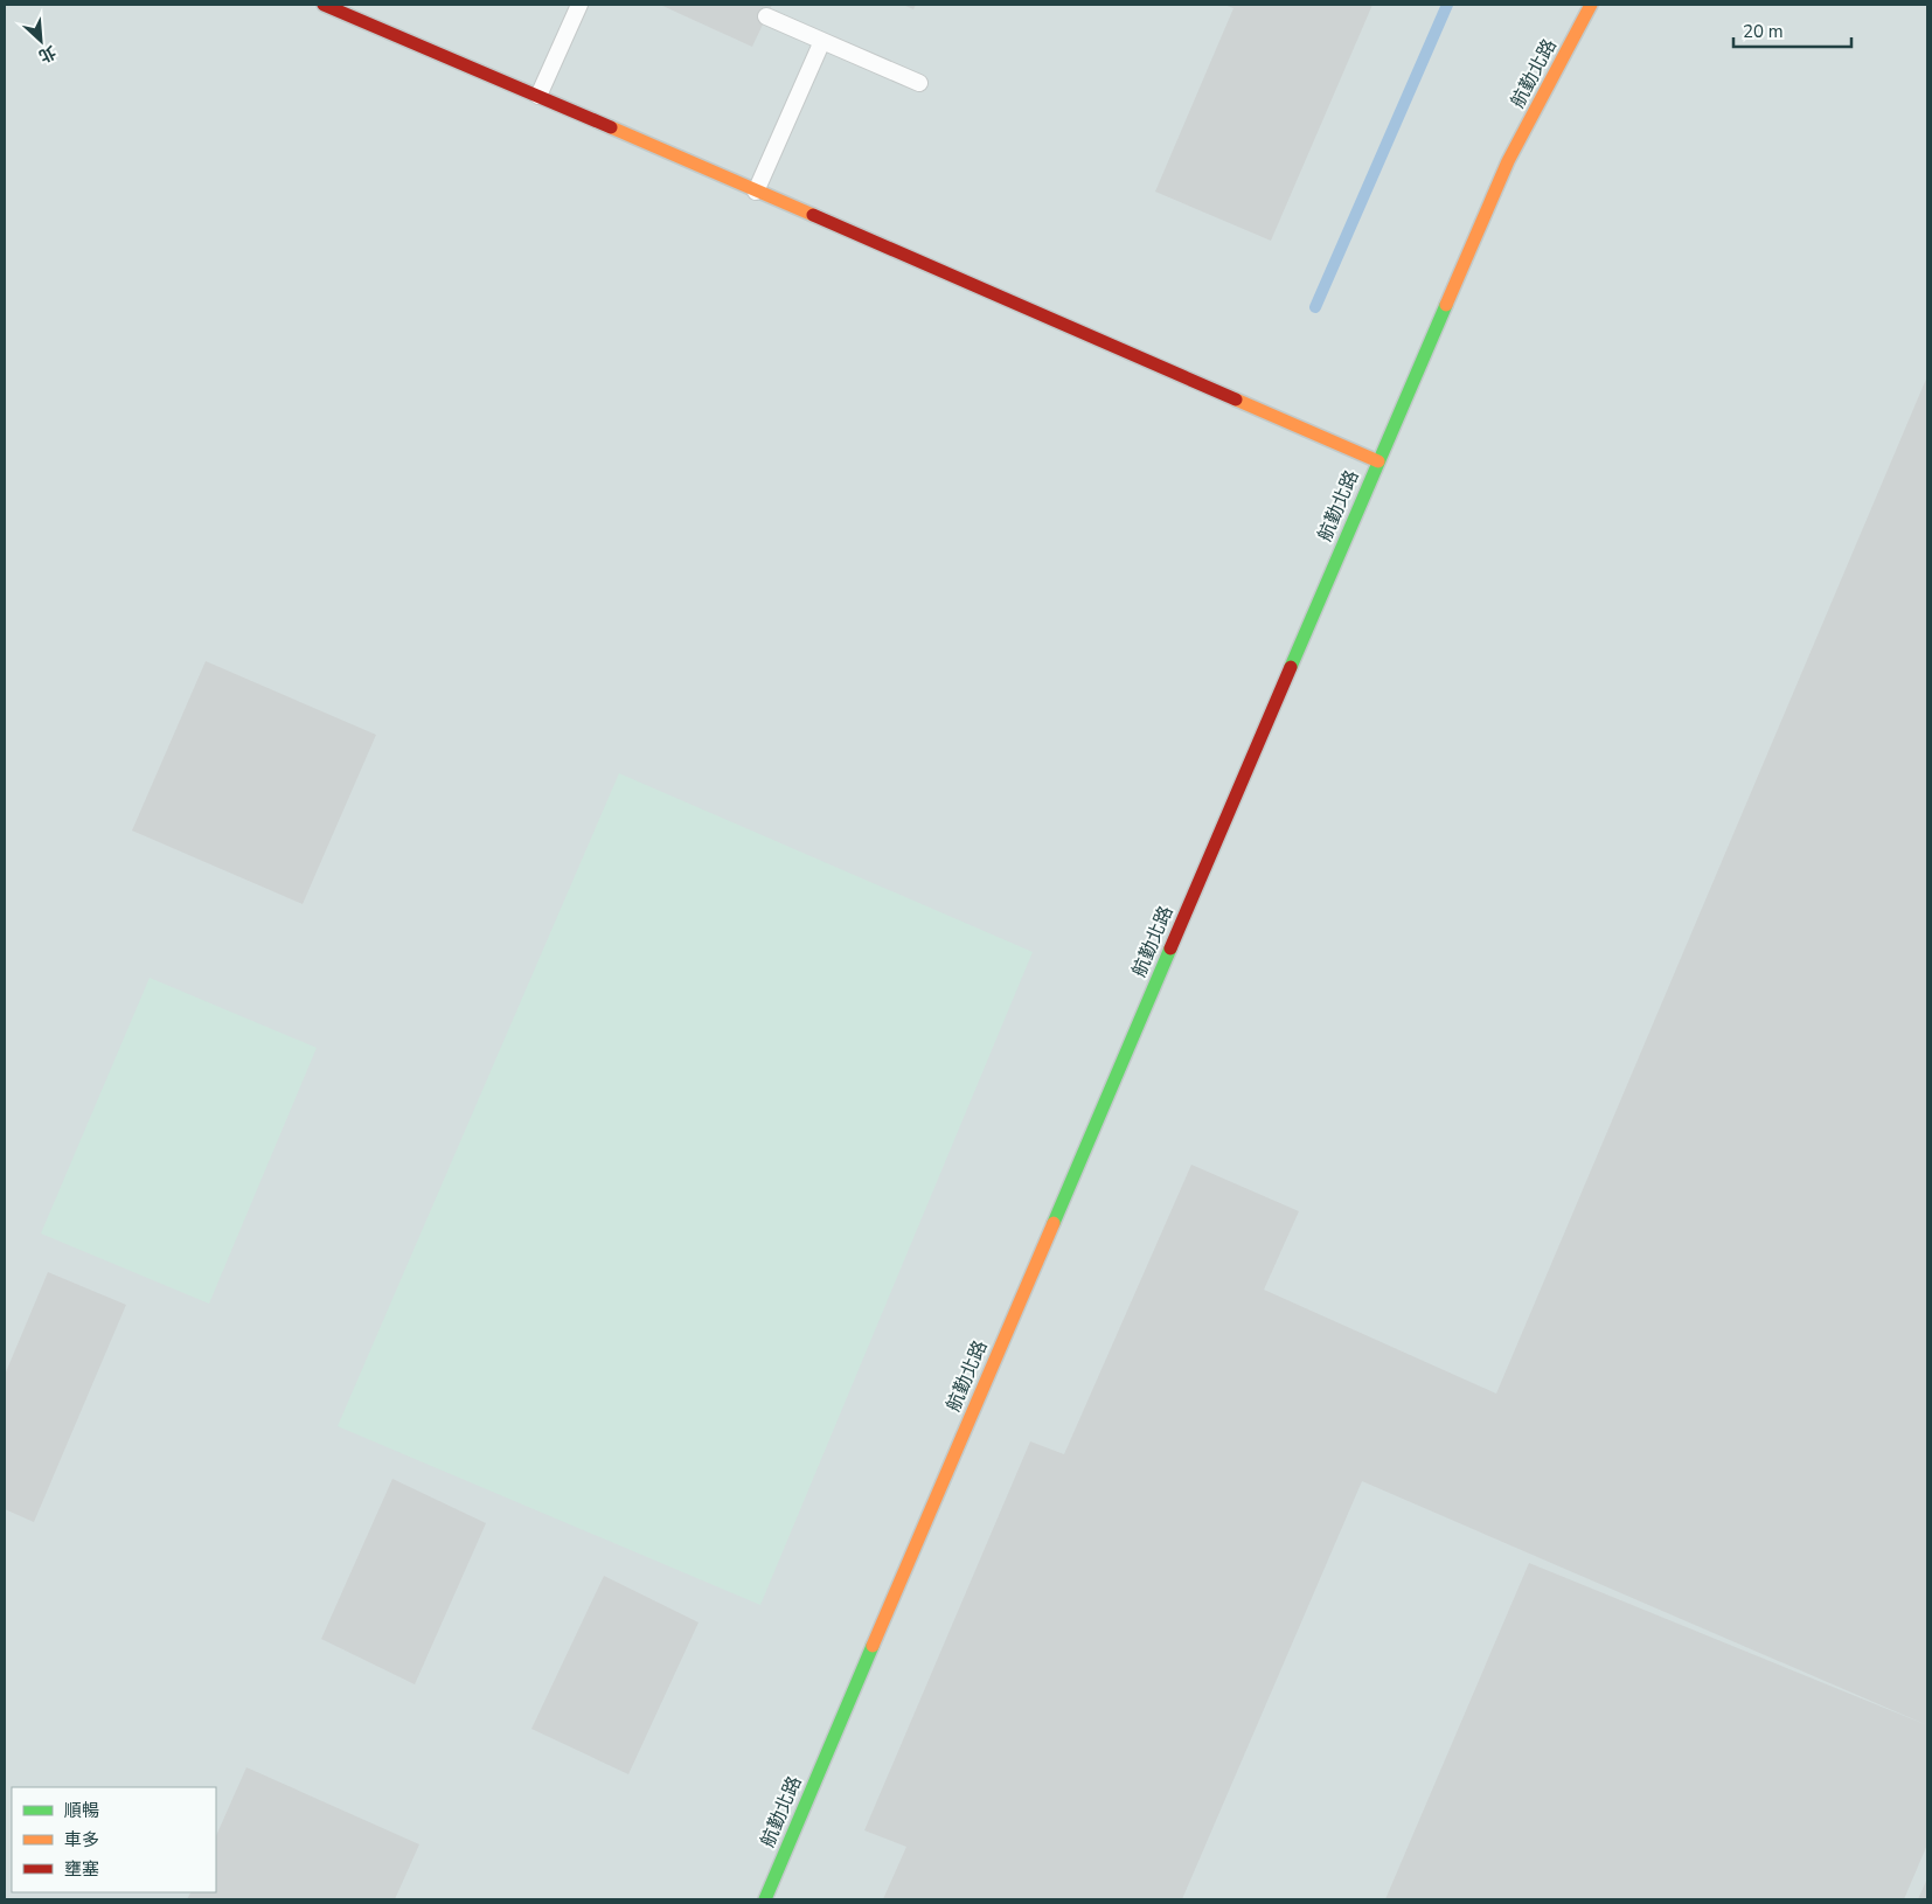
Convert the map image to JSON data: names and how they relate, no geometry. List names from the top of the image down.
{
  "streets": {
    "street": ["航勤北路"]
  },
  "legend": ["順暢", "車多", "壅塞"],
  "scale_bar": "20 m",
  "north": "bottom right"
}
